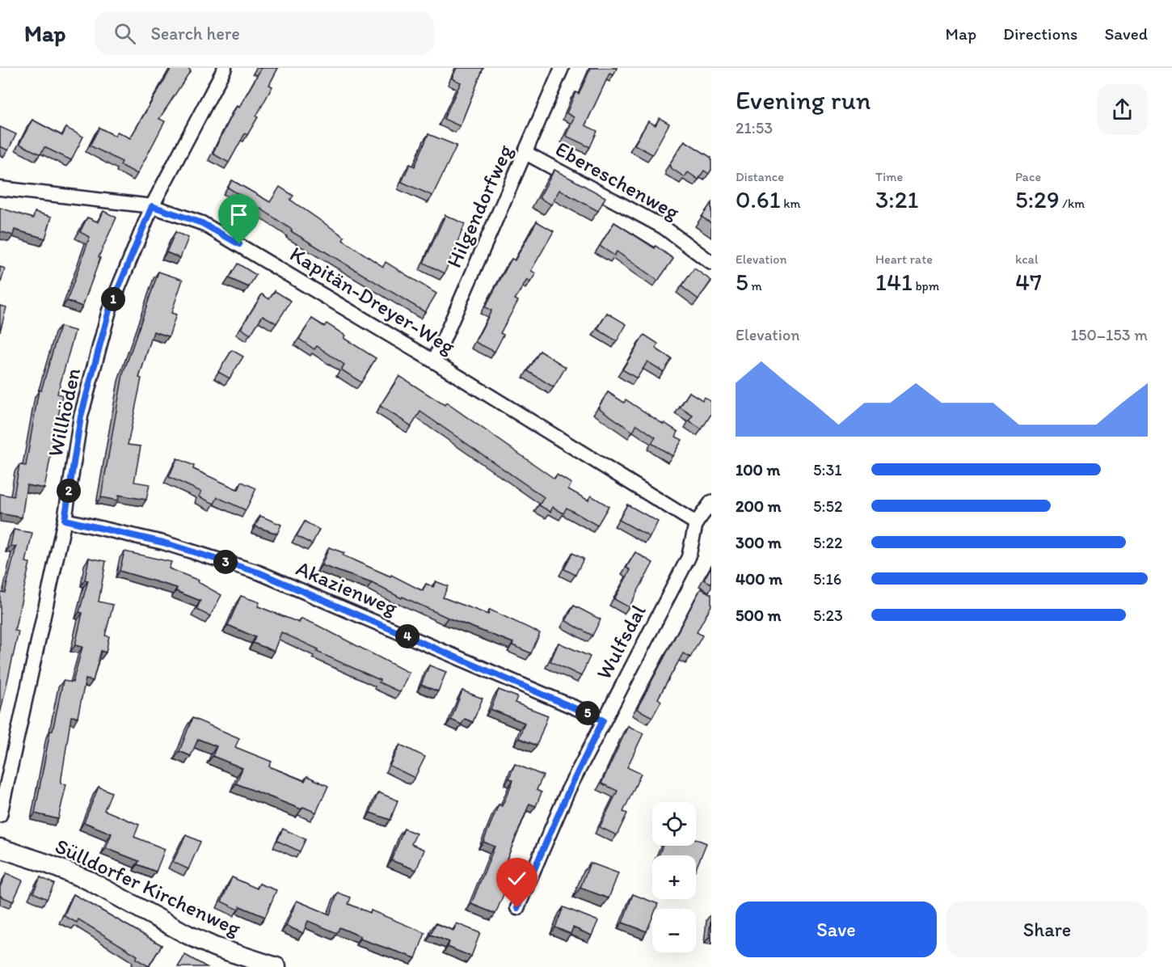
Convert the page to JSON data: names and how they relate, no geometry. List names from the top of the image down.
{
  "streets": {
    "street": [
      "Ebereschenweg",
      "Hilgendorfweg",
      "Kapitän-Dreyer-Weg",
      "Willhöden",
      "Akazienweg",
      "Wulfsdal",
      "Sülldorfer Kirchenweg"
    ]
  },
  "crossings": [
    ["Ebereschenweg", "Hilgendorfweg"],
    ["Hilgendorfweg", "Kapitän-Dreyer-Weg"],
    ["Kapitän-Dreyer-Weg", "Willhöden"],
    ["Kapitän-Dreyer-Weg", "Wulfsdal"],
    ["Willhöden", "Akazienweg"],
    ["Akazienweg", "Wulfsdal"]
  ],
  "page": {
    "header": "Map",
    "search": "Search here",
    "nav": ["Map", "Directions", "Saved"],
    "heading": ["Evening run", "21:53"],
    "stats": [
      ["Distance", "0.61 km"],
      ["Time", "3:21"],
      ["Pace", "5:29 /km"],
      ["Elevation", "5 m"],
      ["Heart rate", "141 bpm"],
      ["kcal", "47"]
    ],
    "pins": [
      "1",
      "2",
      "3",
      "4",
      "5"
    ],
    "chart": ["Elevation", "150–153 m"],
    "list": [
      {
        "name": "100 m",
        "note": "5:31"
      },
      {
        "name": "200 m",
        "note": "5:52"
      },
      {
        "name": "300 m",
        "note": "5:22"
      },
      {
        "name": "400 m",
        "note": "5:16"
      },
      {
        "name": "500 m",
        "note": "5:23"
      }
    ],
    "map_buttons": ["+", "−"],
    "buttons": ["Save", "Share"]
  }
}
